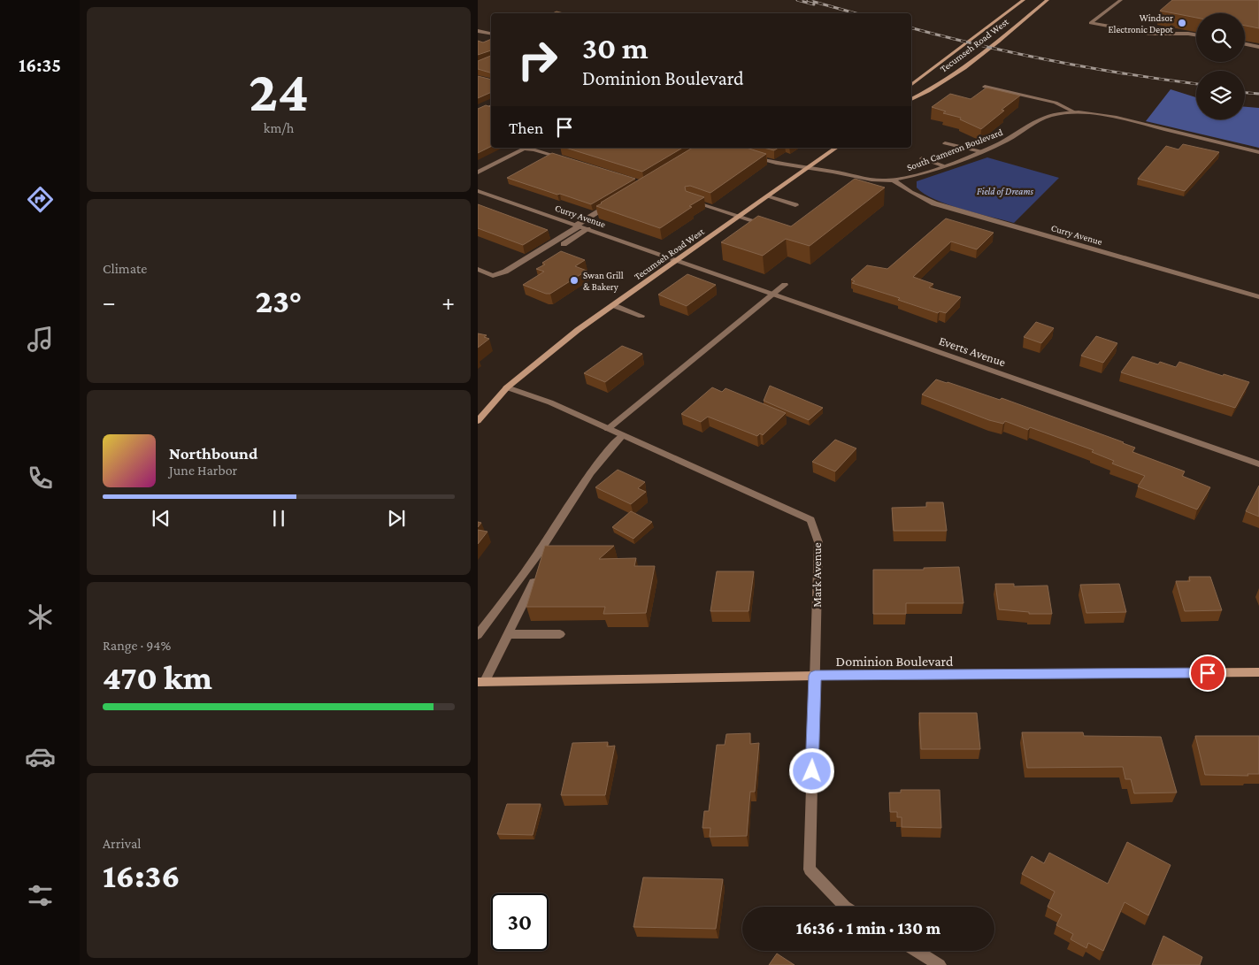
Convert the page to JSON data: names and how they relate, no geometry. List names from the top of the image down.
{
  "streets": {
    "main road": ["Tecumseh Road West", "Dominion Boulevard"],
    "street": [
      "South Cameron Boulevard",
      "Curry Avenue",
      "Everts Avenue",
      "Mark Avenue"
    ]
  },
  "crossings": [
    ["Tecumseh Road West", "South Cameron Boulevard"],
    ["Tecumseh Road West", "Curry Avenue"],
    ["Tecumseh Road West", "Everts Avenue"],
    ["Tecumseh Road West", "Mark Avenue"],
    ["South Cameron Boulevard", "Curry Avenue"],
    ["Curry Avenue", "Everts Avenue"],
    ["Mark Avenue", "Dominion Boulevard"]
  ],
  "parks": ["Field of Dreams"],
  "places": ["Windsor Electronic Depot", "Swan Grill & Bakery"],
  "page": {
    "tabs": "16:35",
    "tile": [
      ["24", "km/h"],
      "Climate",
      ["Range · 94%", "470 km"],
      ["Arrival", "16:36"]
    ],
    "turn": ["30 m", "Dominion Boulevard"],
    "then": "Then",
    "heat": ["−", "23°", "+"],
    "song": ["Northbound", "June Harbor"],
    "limit": "30",
    "trip": "16:36 · 1 min · 130 m"
  }
}
